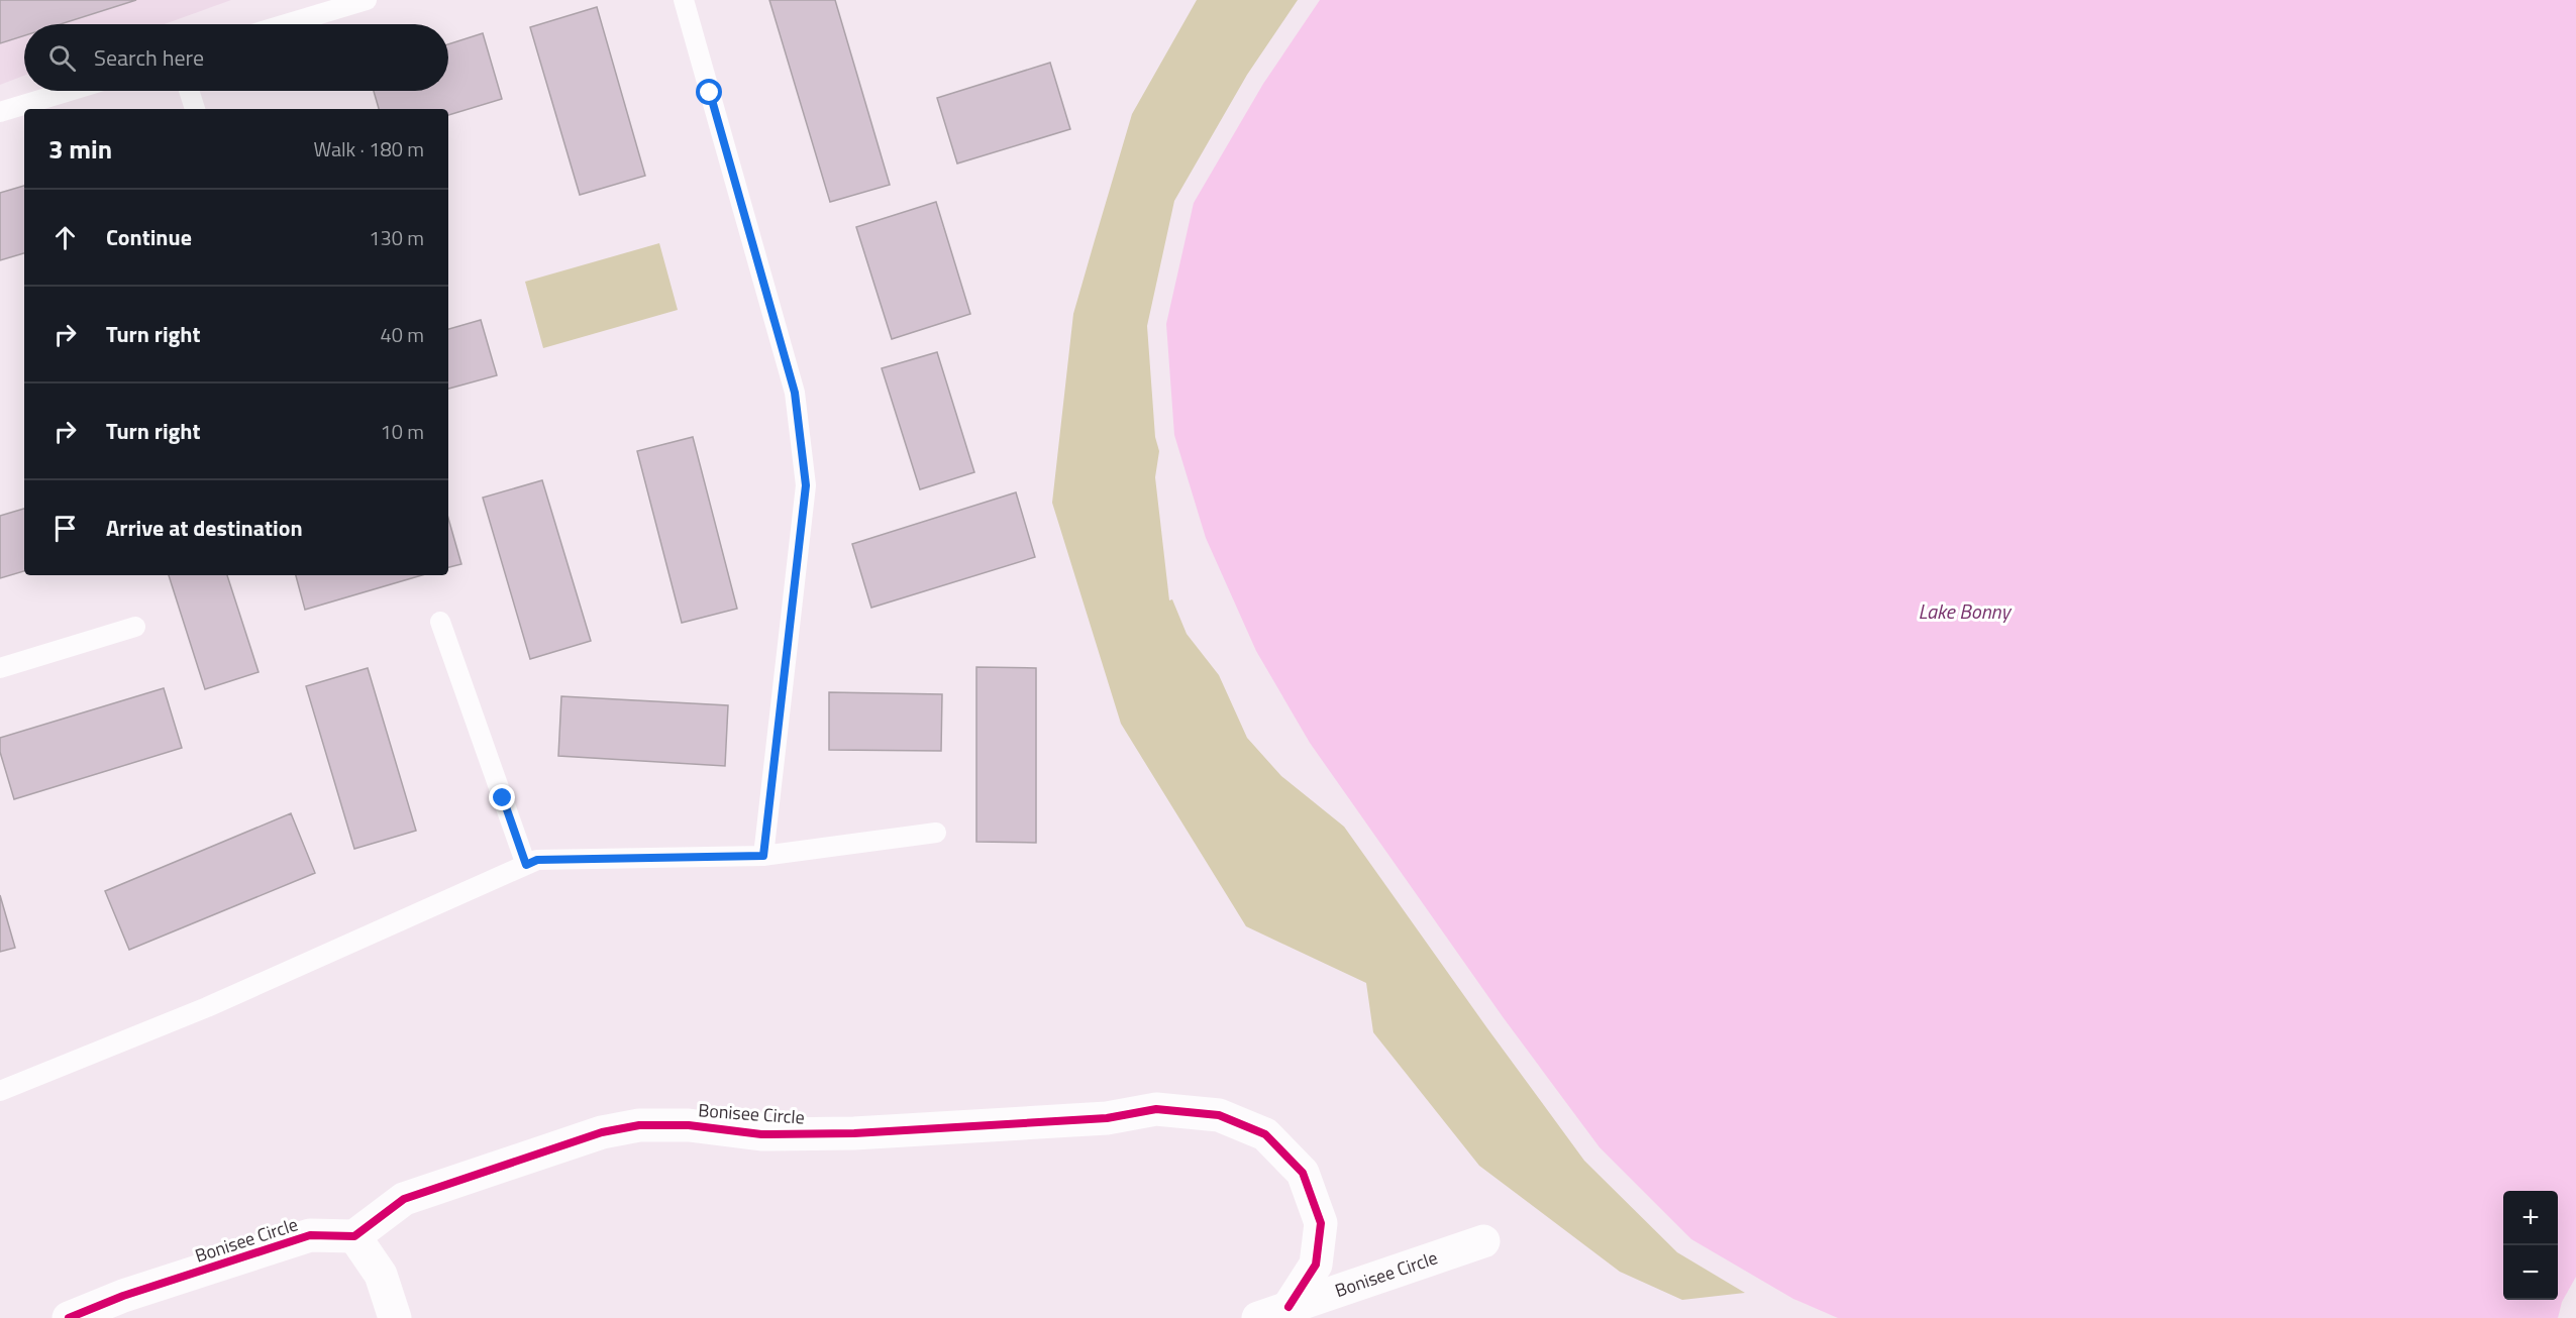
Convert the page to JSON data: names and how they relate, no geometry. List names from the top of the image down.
{
  "streets": {
    "street": ["Bonisee Circle"]
  },
  "water": ["Lake Bonny"],
  "page": {
    "search": "Search here",
    "heading": ["3 min", "Walk · 180 m"],
    "list": [
      ["Continue", "130 m"],
      ["Turn right", "40 m"],
      ["Turn right", "10 m"],
      "Arrive at destination"
    ],
    "map_buttons": ["+", "−"]
  }
}
